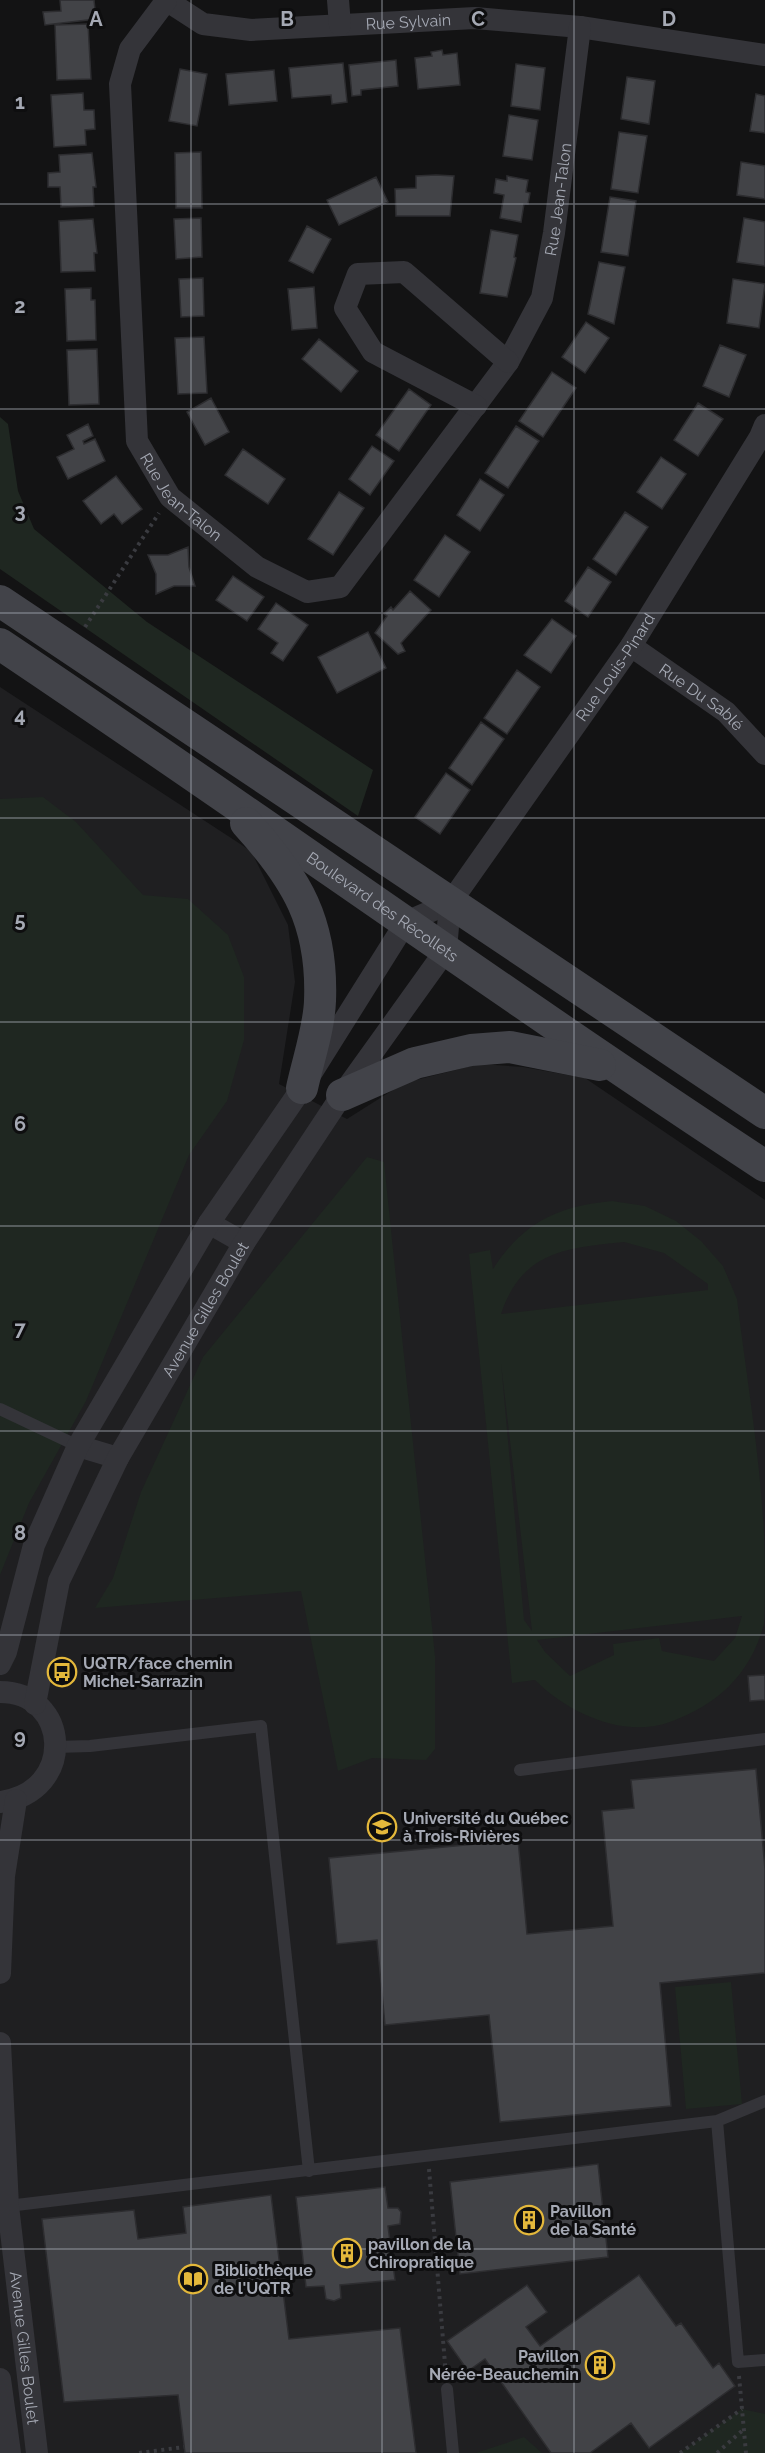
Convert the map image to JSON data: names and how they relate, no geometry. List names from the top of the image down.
{
  "streets": {
    "main road": ["Boulevard des Récollets"],
    "street": [
      "Rue Sylvain",
      "Rue Jean-Talon",
      "Rue Louis-Pinard",
      "Rue Du Sablé",
      "Avenue Gilles Boulet"
    ]
  },
  "crossings": [
    ["Rue Sylvain", "Rue Jean-Talon"],
    ["Rue Louis-Pinard", "Rue Du Sablé"],
    ["Boulevard des Récollets", "Avenue Gilles Boulet"]
  ],
  "places": {
    "bus stop": ["UQTR/face chemin Michel-Sarrazin"],
    "school or university": ["Université du Québec à Trois-Rivières"],
    "building": ["Pavillon de la Santé", "pavillon de la Chiropratique", "Pavillon Nérée-Beauchemin"],
    "library": ["Bibliothèque de l'UQTR"]
  },
  "grid": {
    "columns": [
      "A",
      "B",
      "C",
      "D"
    ],
    "rows": [
      "1",
      "2",
      "3",
      "4",
      "5",
      "6",
      "7",
      "8",
      "9"
    ]
  }
}
